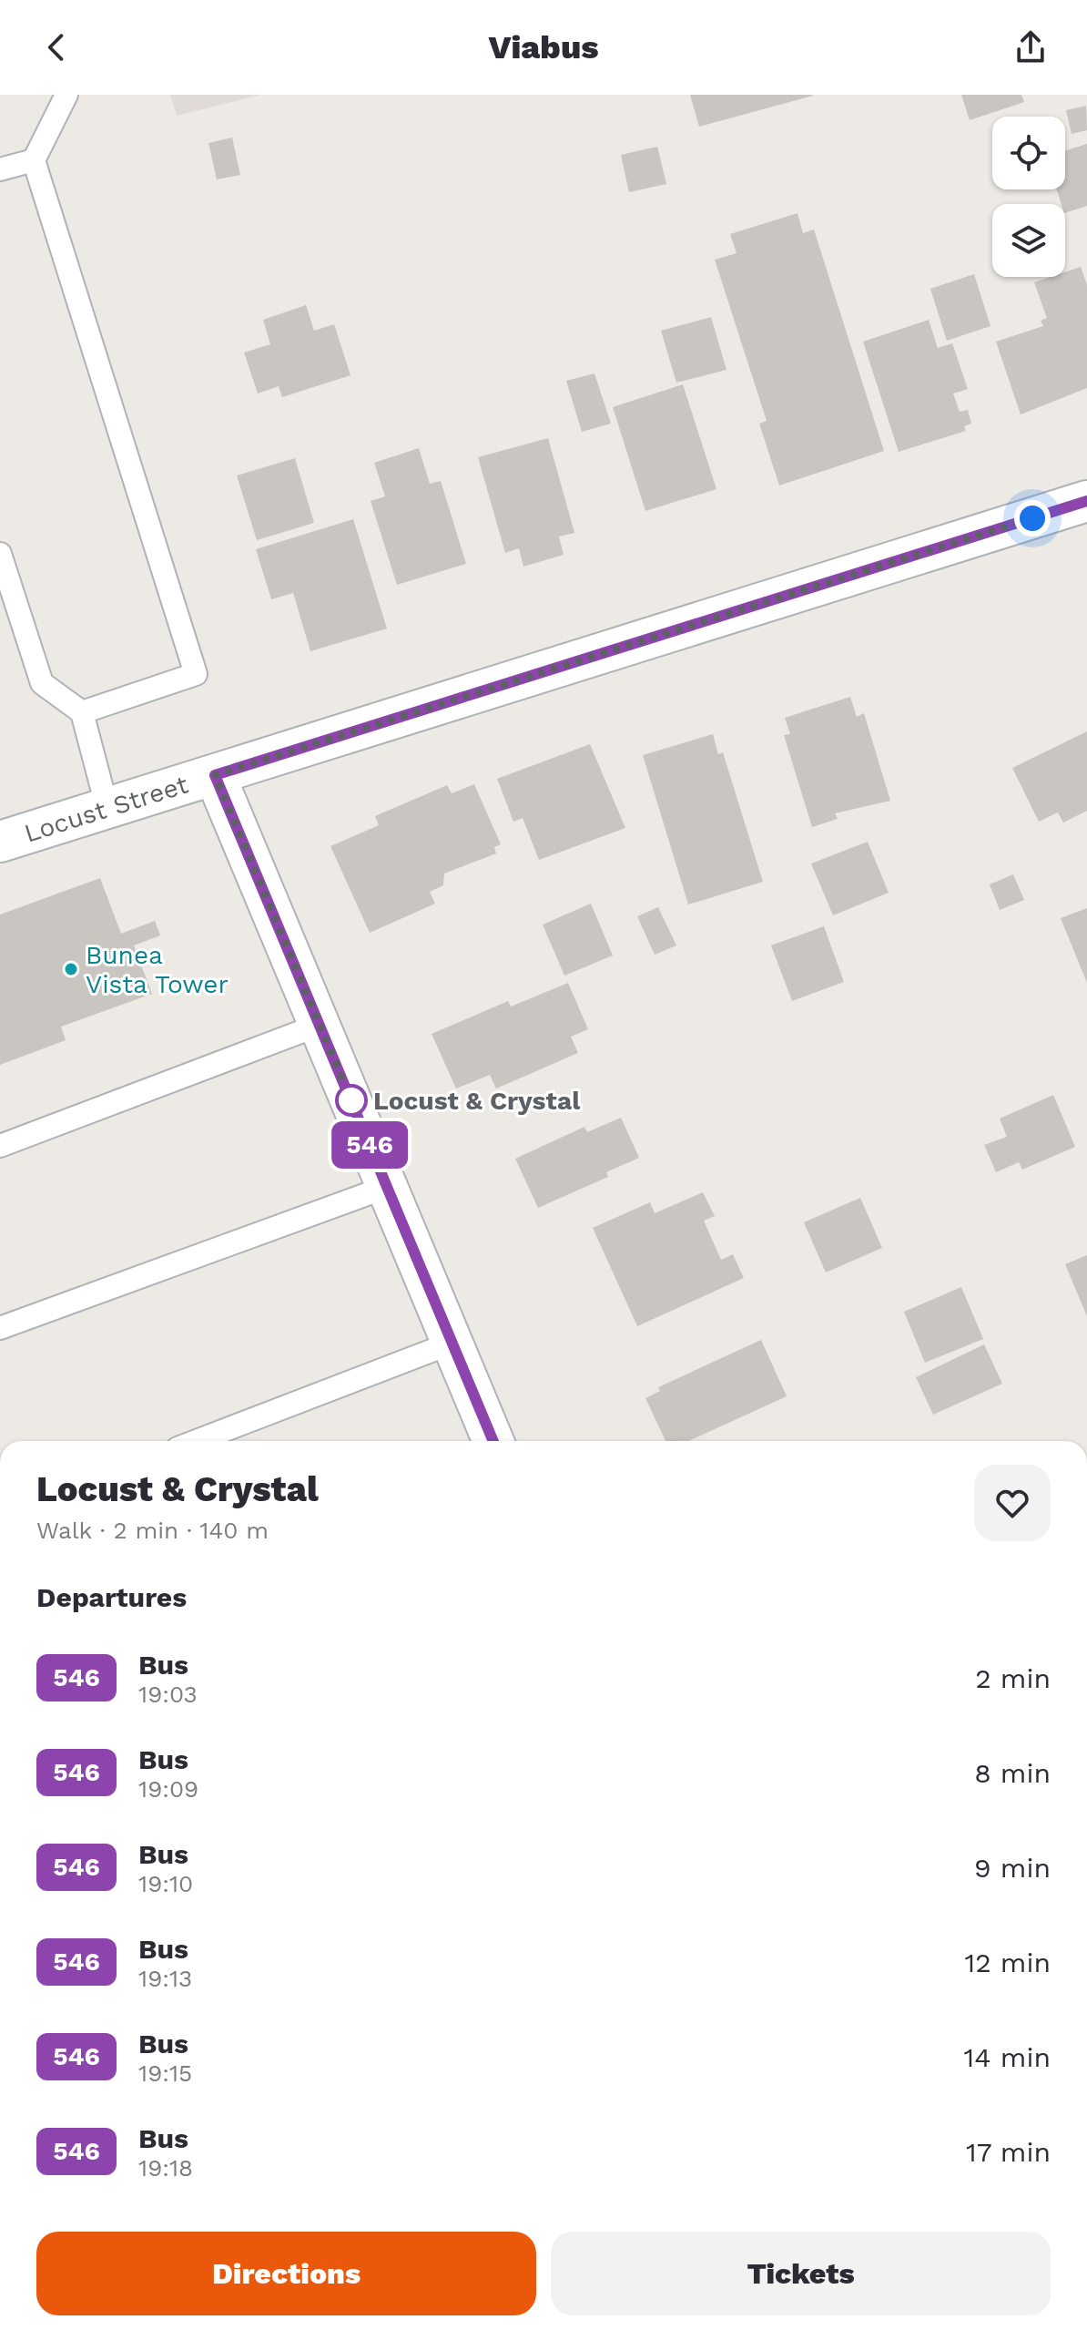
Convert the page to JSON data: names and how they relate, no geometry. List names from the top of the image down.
{
  "streets": {
    "street": ["Locust Street"]
  },
  "places": ["Bunea Vista Tower", "Locust & Crystal"],
  "lines": ["bus line 546"],
  "page": {
    "header": "Viabus",
    "on_map": "546",
    "heading": [
      ["Locust & Crystal", "Walk · 2 min · 140 m"],
      "Departures"
    ],
    "list": [
      {
        "mark": "546",
        "name": "Bus",
        "note": "19:03",
        "value": "2 min"
      },
      {
        "mark": "546",
        "name": "Bus",
        "note": "19:09",
        "value": "8 min"
      },
      {
        "mark": "546",
        "name": "Bus",
        "note": "19:10",
        "value": "9 min"
      },
      {
        "mark": "546",
        "name": "Bus",
        "note": "19:13",
        "value": "12 min"
      },
      {
        "mark": "546",
        "name": "Bus",
        "note": "19:15",
        "value": "14 min"
      },
      {
        "mark": "546",
        "name": "Bus",
        "note": "19:18",
        "value": "17 min"
      }
    ],
    "buttons": ["Directions", "Tickets"]
  }
}
